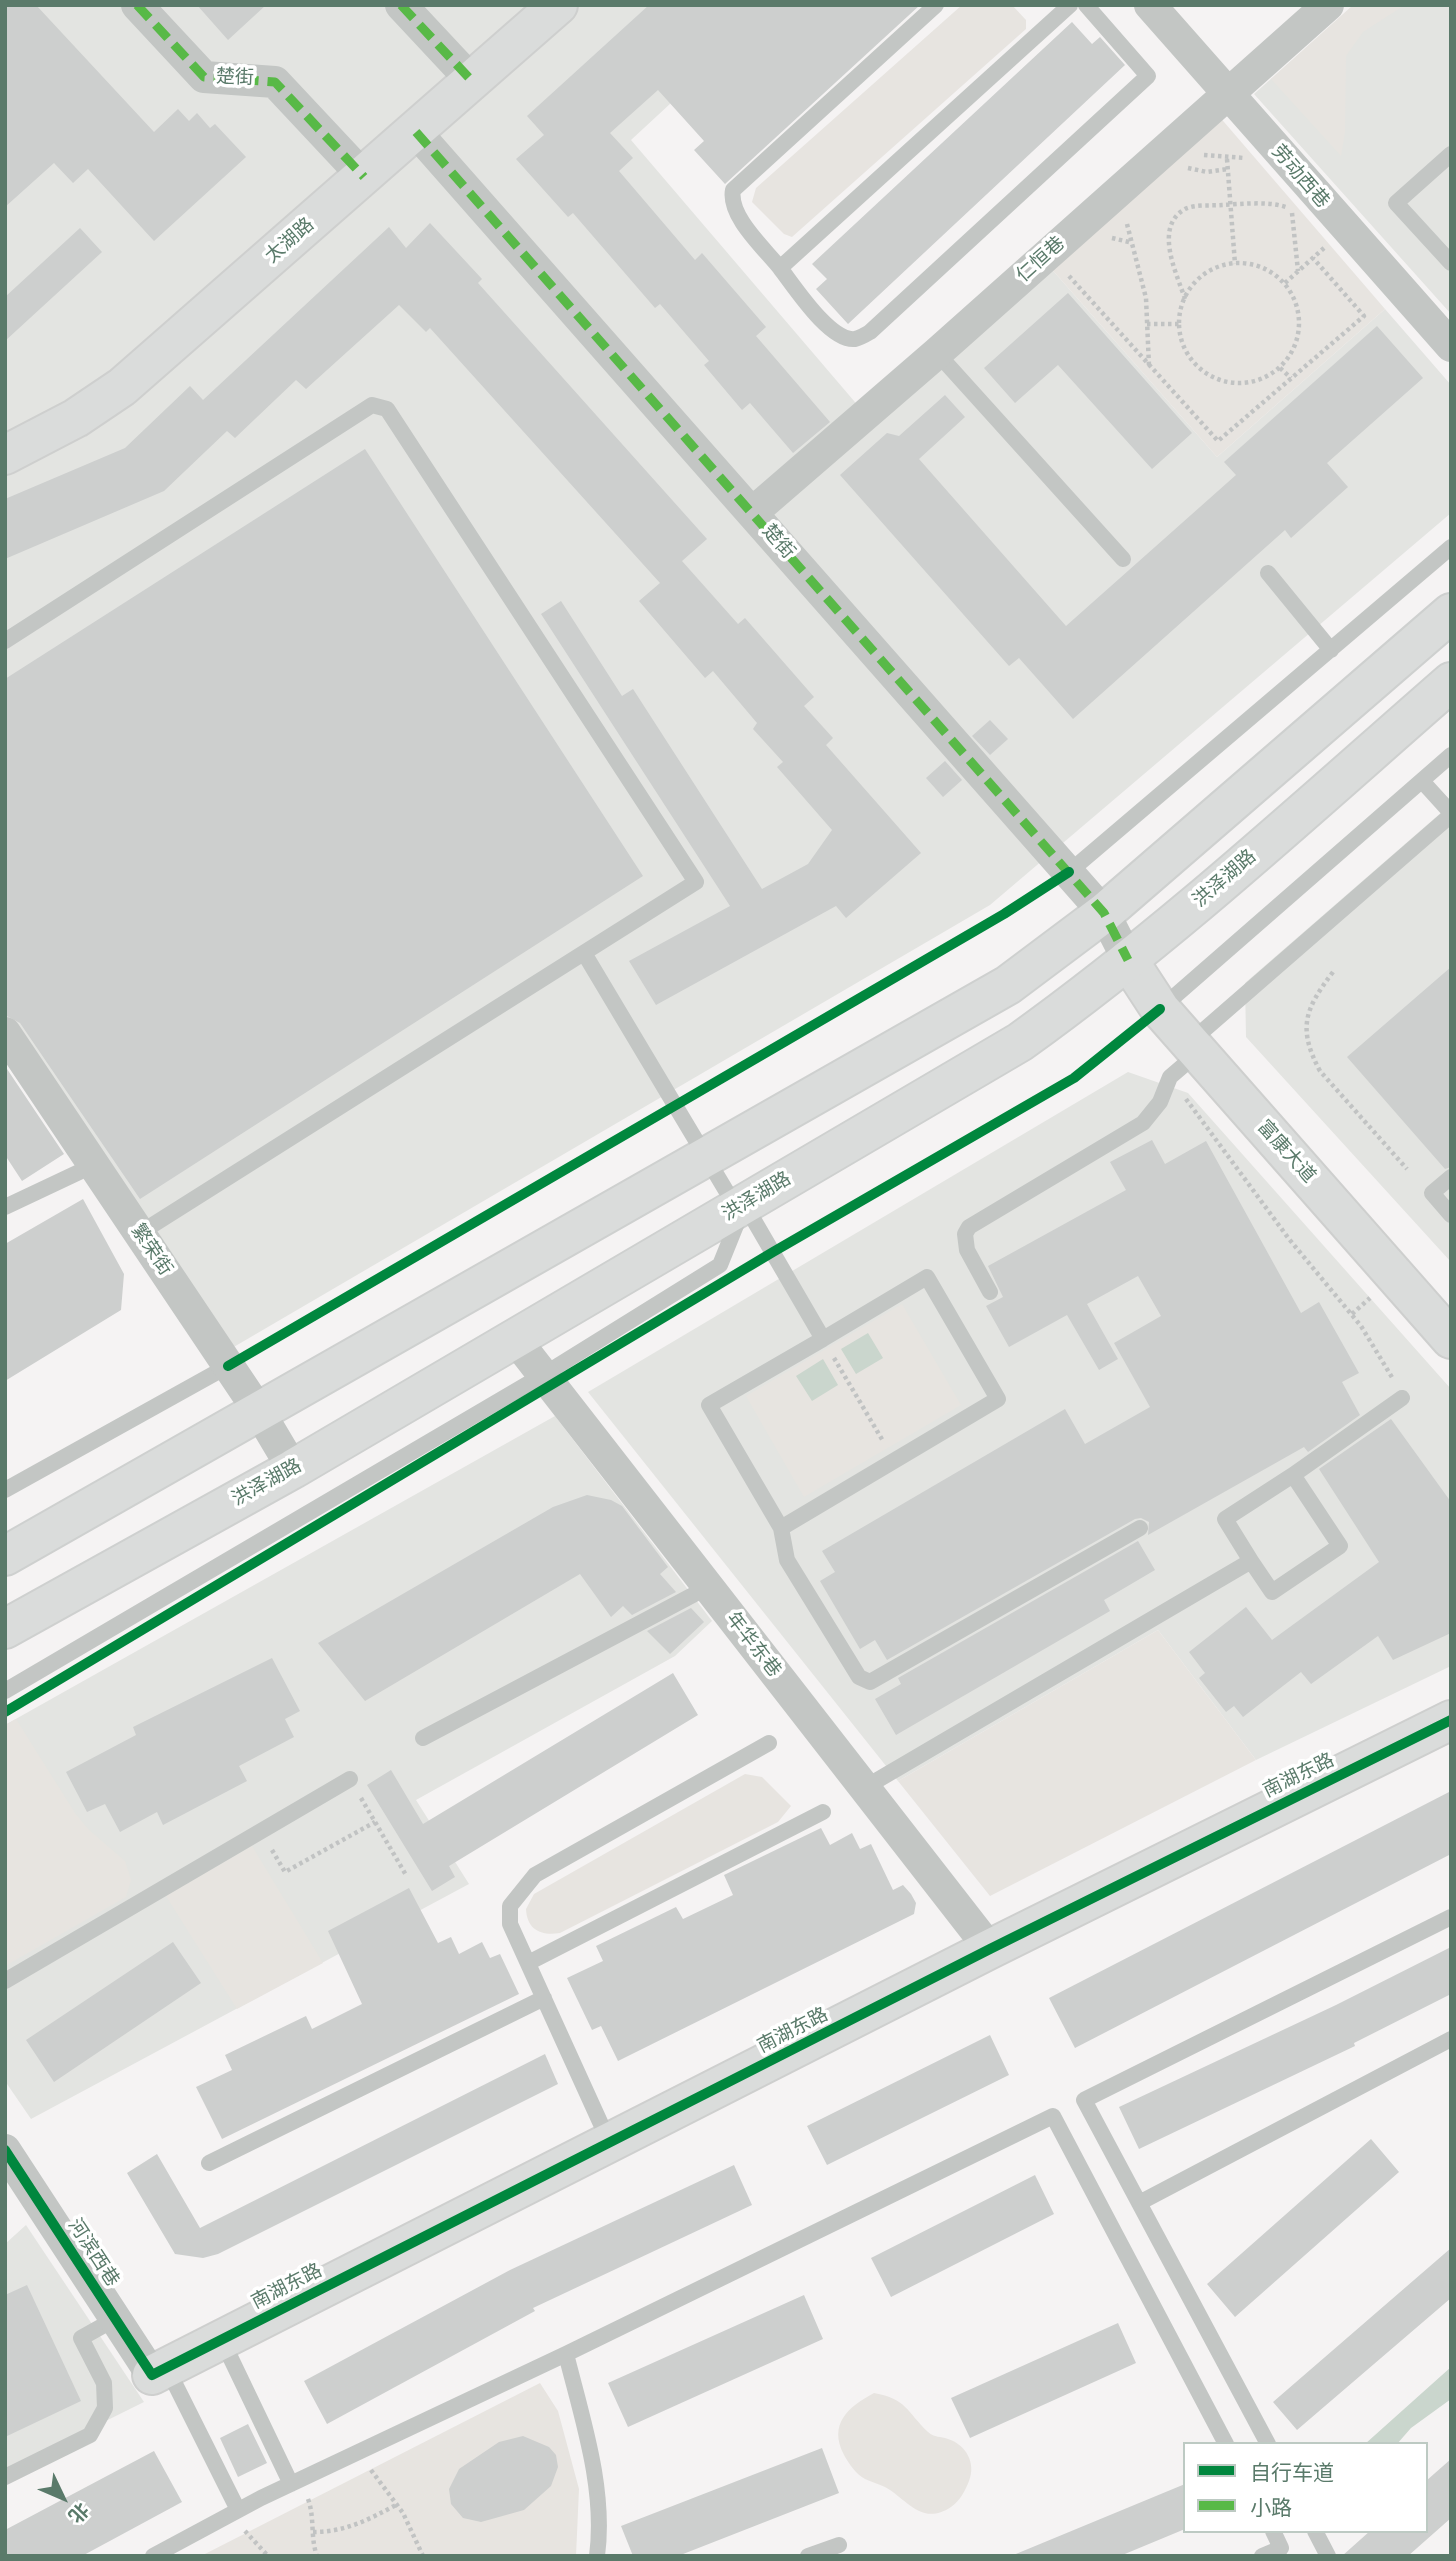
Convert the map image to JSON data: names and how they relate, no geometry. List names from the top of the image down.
{
  "streets": {
    "main road": [
      "太湖路",
      "洪泽湖路",
      "富康大道",
      "南湖东路"
    ],
    "street": [
      "楚街",
      "劳动西巷",
      "仁恒巷",
      "繁荣街",
      "年华东巷",
      "河滨西巷"
    ]
  },
  "crossings": [
    ["楚街", "太湖路"],
    ["楚街", "仁恒巷"],
    ["楚街", "洪泽湖路"],
    ["楚街", "富康大道"],
    ["劳动西巷", "仁恒巷"],
    ["洪泽湖路", "富康大道"],
    ["洪泽湖路", "繁荣街"],
    ["洪泽湖路", "年华东巷"],
    ["年华东巷", "南湖东路"],
    ["南湖东路", "河滨西巷"]
  ],
  "legend": ["自行车道", "小路"],
  "north": "bottom right"
}
